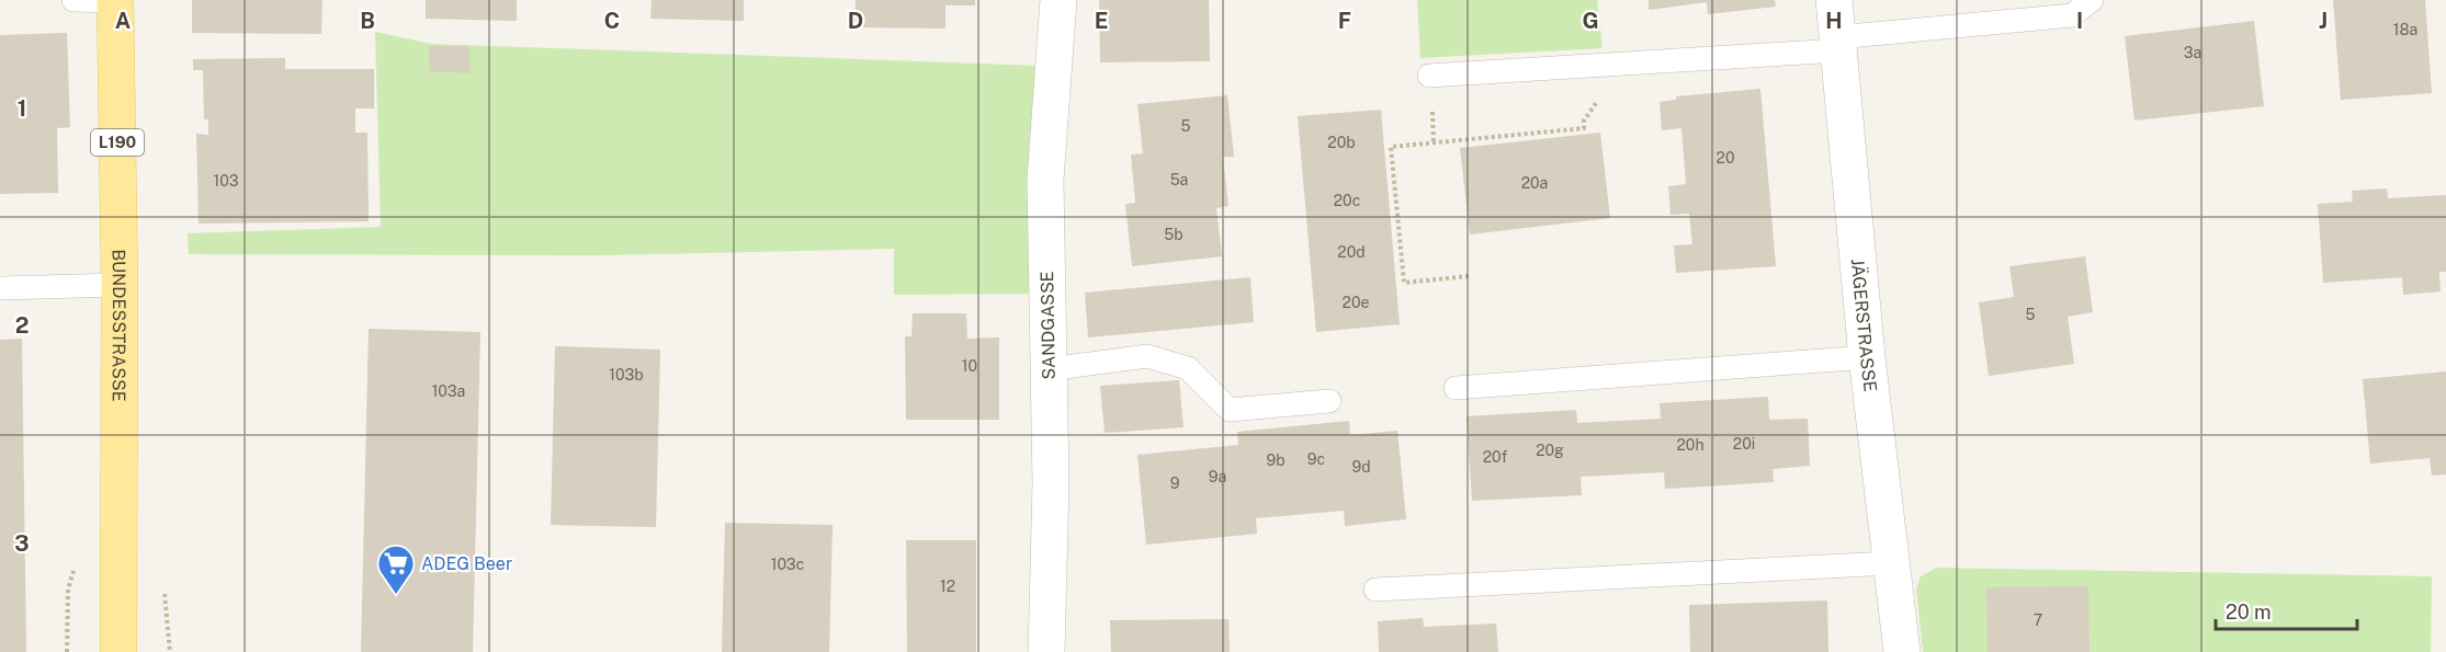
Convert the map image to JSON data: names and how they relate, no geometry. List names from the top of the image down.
{
  "streets": {
    "main road": ["L190", "BUNDESSTRASSE"],
    "street": ["SANDGASSE", "JÄGERSTRASSE"]
  },
  "places": {
    "supermarket": ["ADEG Beer"]
  },
  "house_numbers": [
    "18a",
    "3a",
    "5",
    "20b",
    "20",
    "5a",
    "103",
    "20a",
    "20c",
    "5b",
    "20d",
    "20e",
    "5",
    "10",
    "103b",
    "103a",
    "20i",
    "20h",
    "20g",
    "20f",
    "9c",
    "9b",
    "9d",
    "9a",
    "9",
    "103c",
    "12",
    "7"
  ],
  "scale_bar": "20 m",
  "grid": {
    "columns": [
      "A",
      "B",
      "C",
      "D",
      "E",
      "F",
      "G",
      "H",
      "I",
      "J"
    ],
    "rows": ["1", "2", "3"]
  }
}
